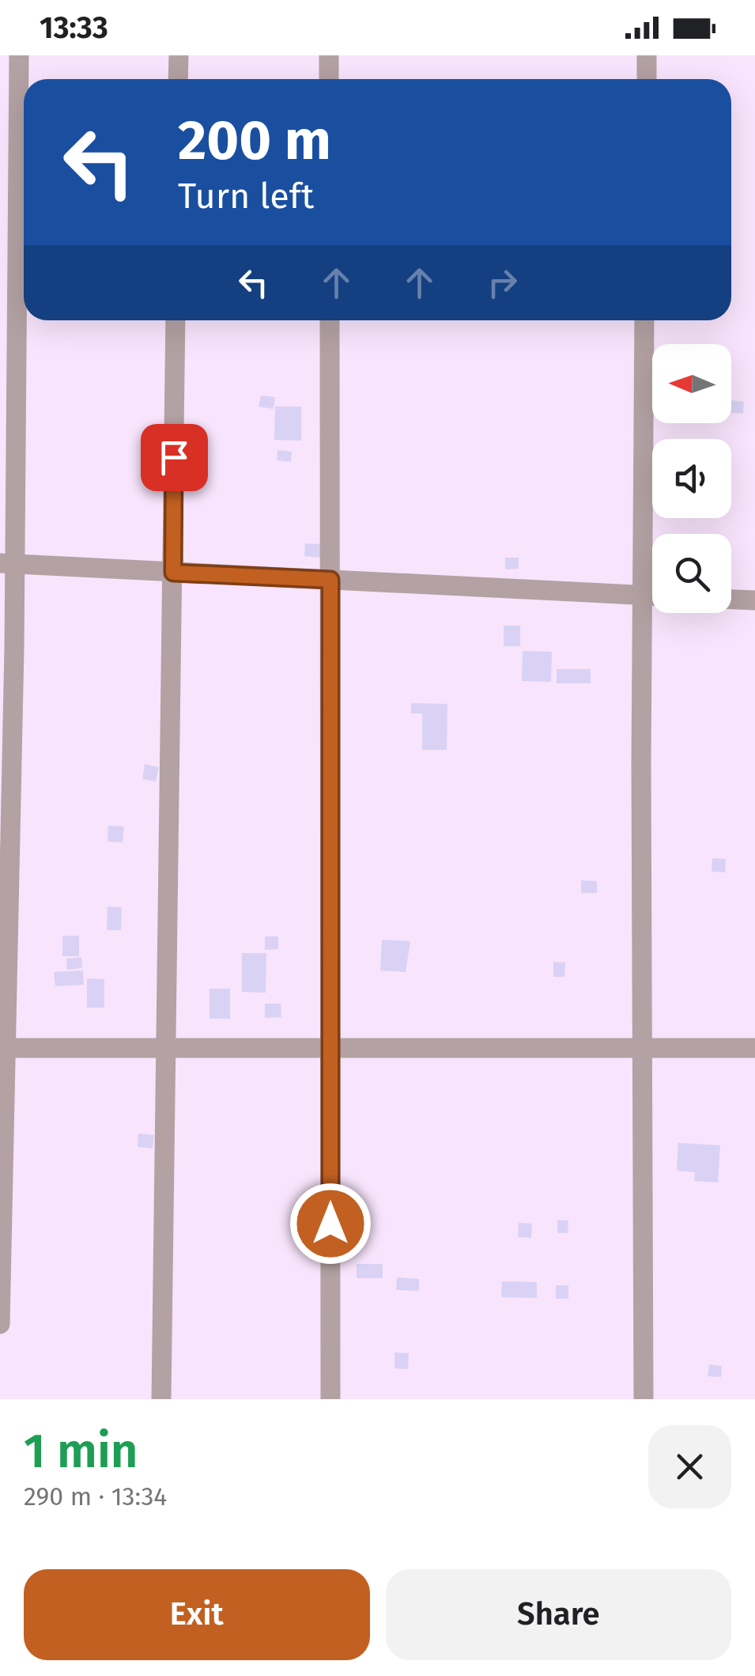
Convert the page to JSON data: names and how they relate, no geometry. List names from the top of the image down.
{
  "north": "left",
  "page": {
    "status": "13:33",
    "turn": ["200 m", "Turn left"],
    "heading": ["1 min", "290 m · 13:34"],
    "buttons": ["Exit", "Share"]
  }
}
